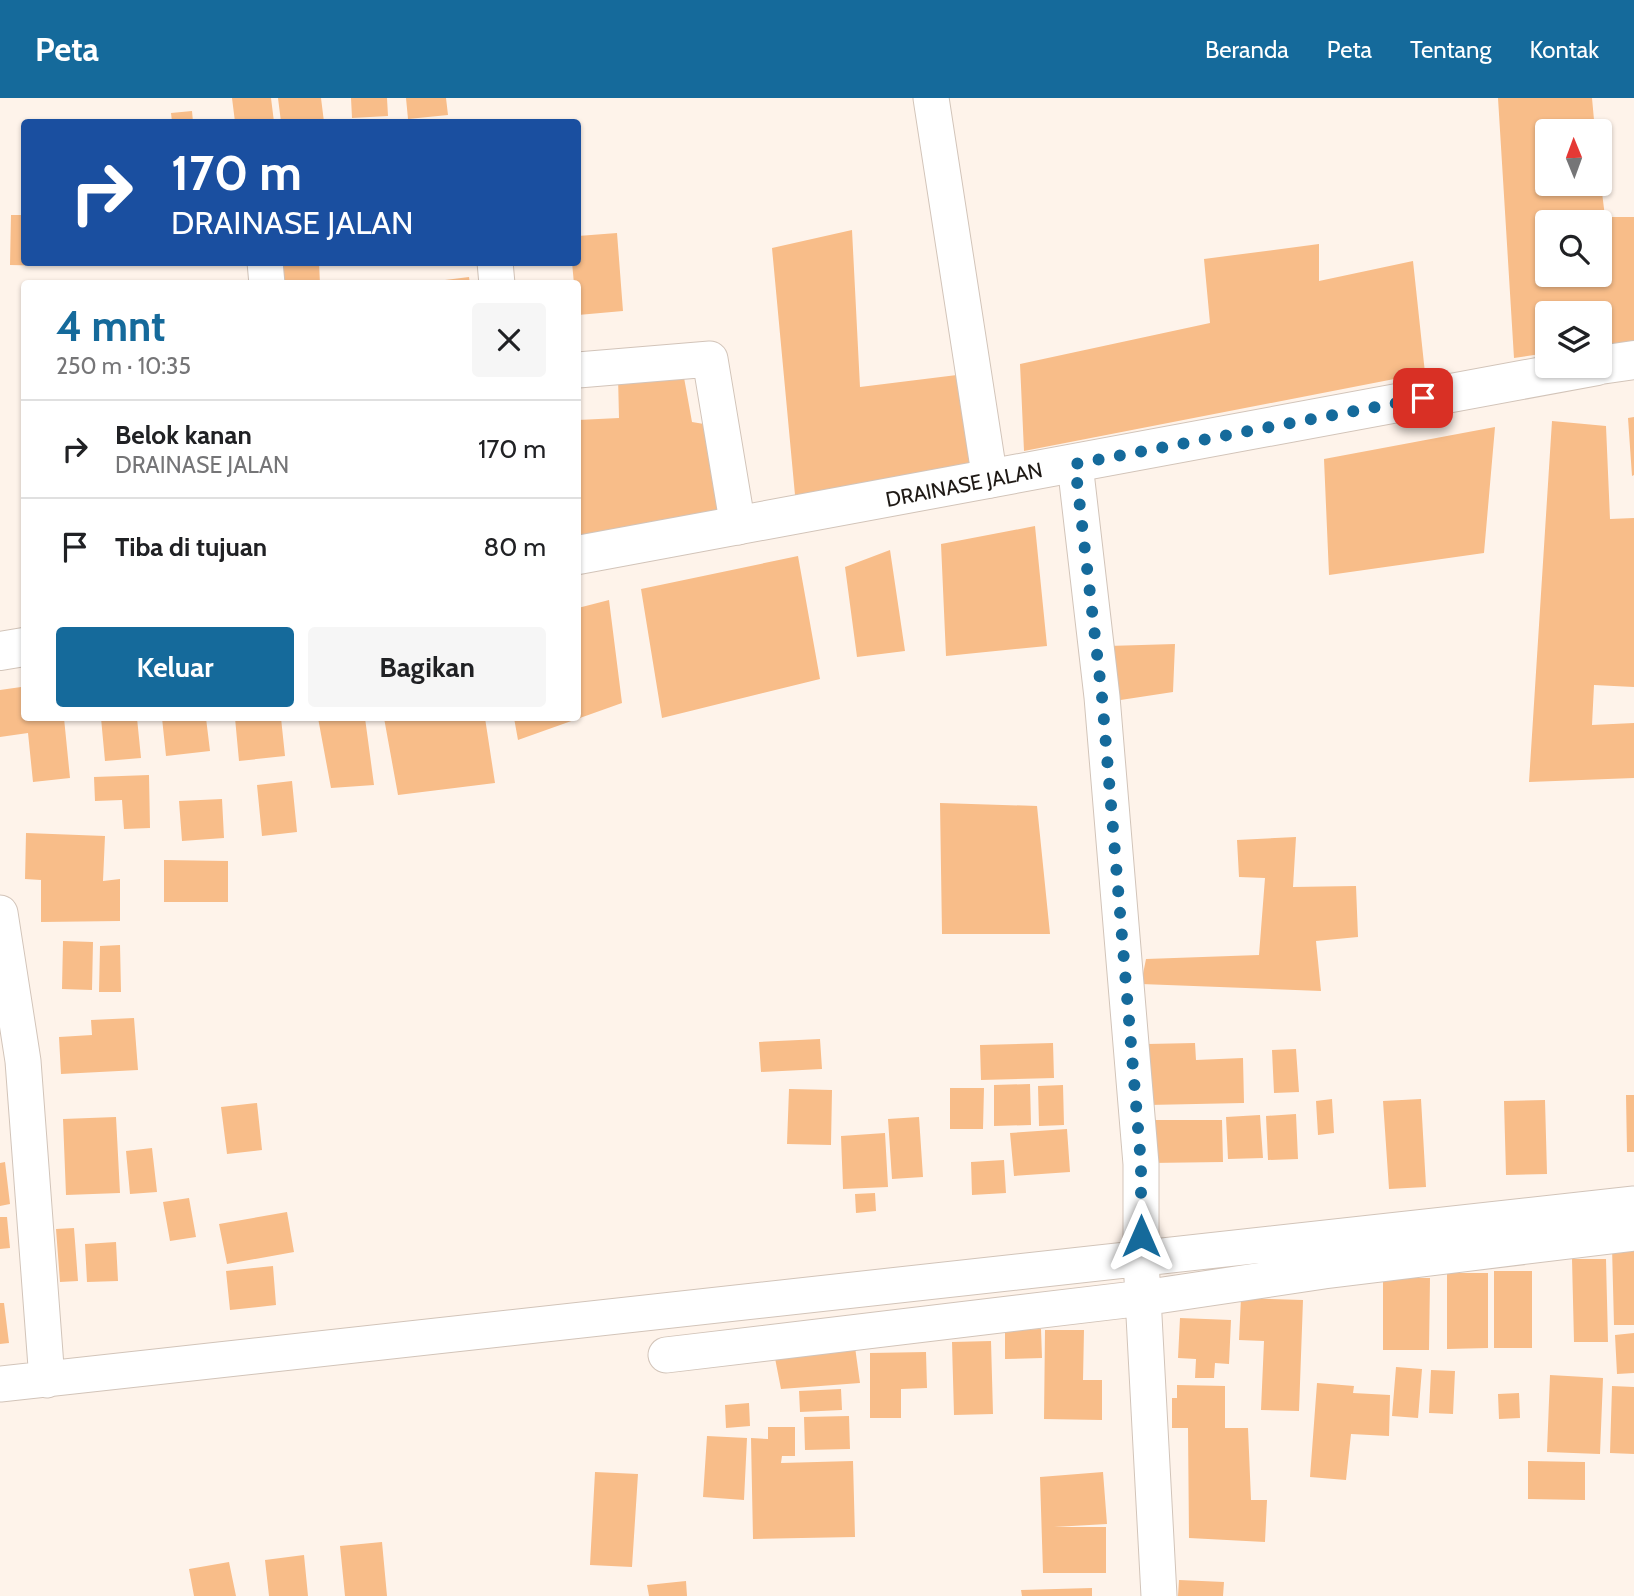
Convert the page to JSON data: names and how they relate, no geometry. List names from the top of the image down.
{
  "streets": {
    "street": ["DRAINASE JALAN"]
  },
  "north": "top",
  "page": {
    "header": "Peta",
    "nav": [
      "Beranda",
      "Peta",
      "Tentang",
      "Kontak"
    ],
    "turn": ["170 m", "DRAINASE JALAN"],
    "heading": ["4 mnt", "250 m · 10:35"],
    "list": [
      {
        "name": "Belok kanan",
        "note": "DRAINASE JALAN",
        "value": "170 m"
      },
      {
        "name": "Tiba di tujuan",
        "value": "80 m"
      }
    ],
    "buttons": ["Keluar", "Bagikan"]
  }
}
